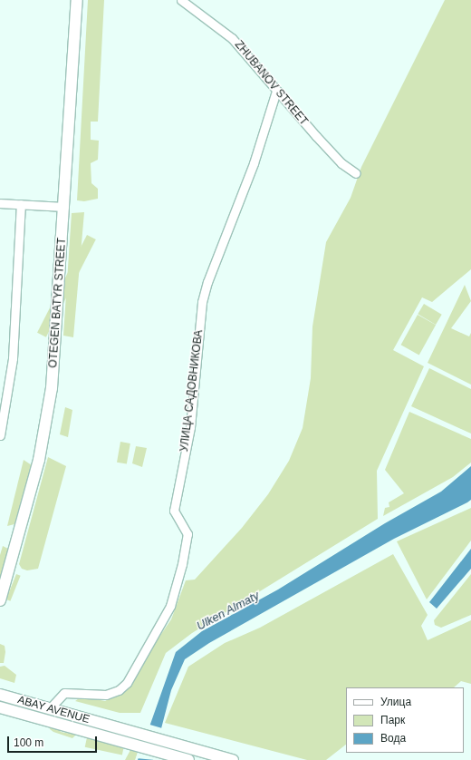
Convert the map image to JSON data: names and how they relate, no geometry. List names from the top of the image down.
{
  "streets": {
    "main road": ["OTEGEN BATYR STREET", "ABAY AVENUE"],
    "street": ["ZHUBANOV STREET", "УЛИЦА САДОВНИКОВА"]
  },
  "crossings": [
    ["ZHUBANOV STREET", "УЛИЦА САДОВНИКОВА"],
    ["УЛИЦА САДОВНИКОВА", "ABAY AVENUE"]
  ],
  "water": ["Ulken Almaty"],
  "legend": ["Улица", "Парк", "Вода"],
  "scale_bar": "100 m"
}
